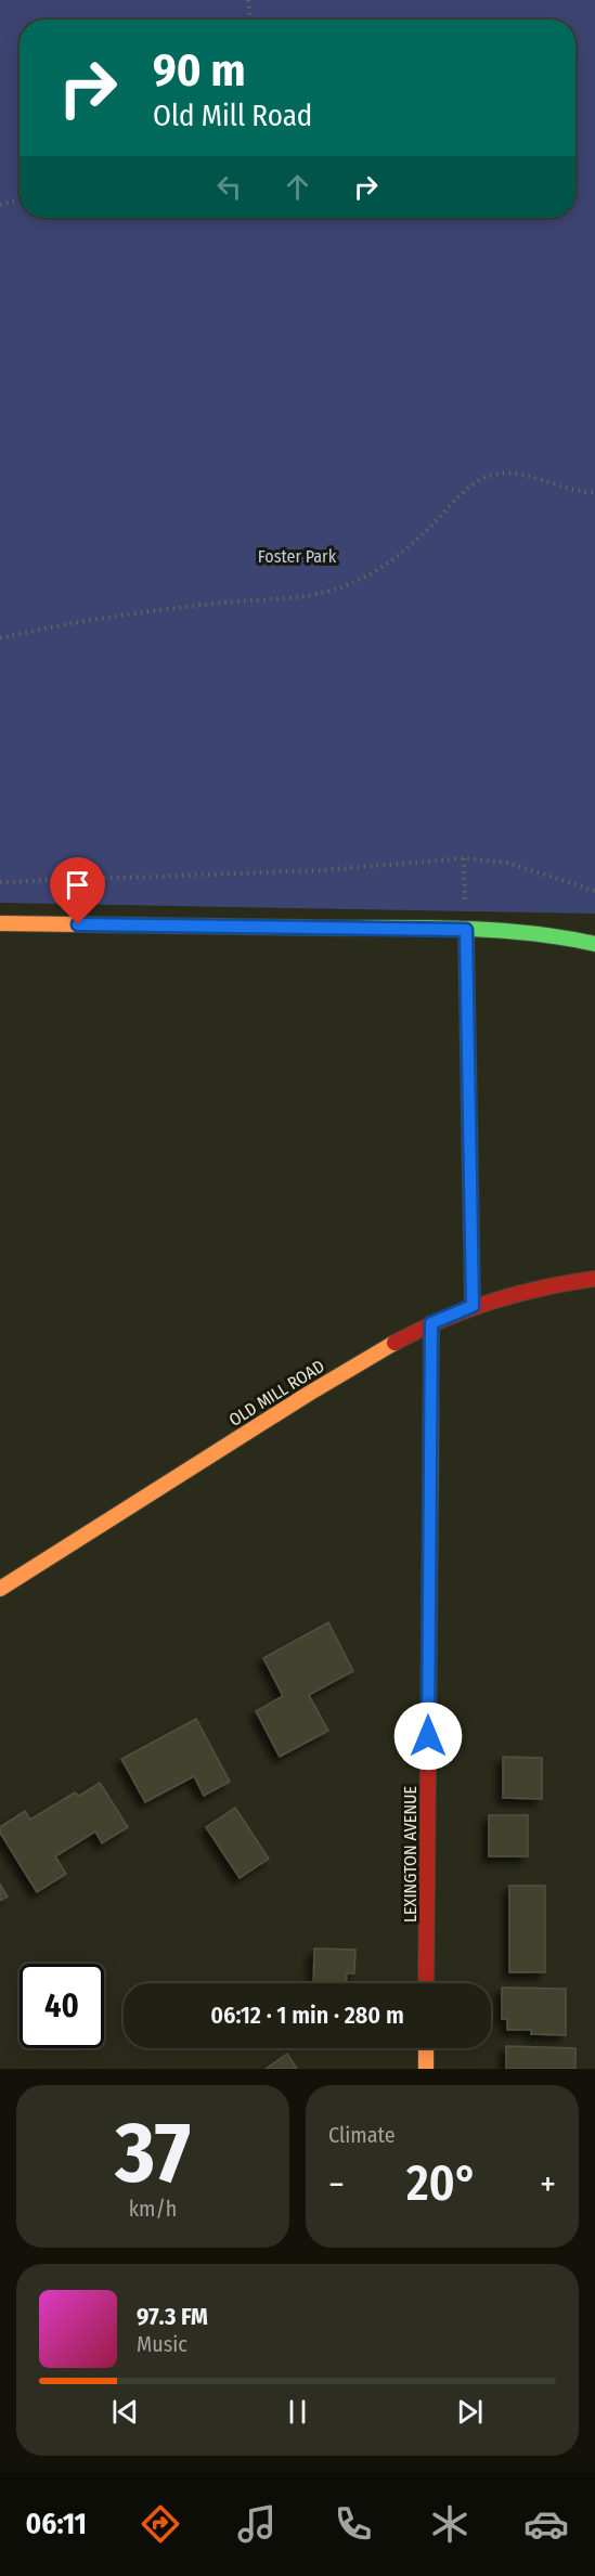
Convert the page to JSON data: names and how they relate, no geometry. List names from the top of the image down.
{
  "streets": {
    "street": ["OLD MILL ROAD", "LEXINGTON AVENUE"]
  },
  "crossings": [
    ["OLD MILL ROAD", "LEXINGTON AVENUE"]
  ],
  "parks": ["Foster Park"],
  "page": {
    "turn": ["90 m", "Old Mill Road"],
    "limit": "40",
    "trip": "06:12 · 1 min · 280 m",
    "tile": [
      ["37", "km/h"],
      "Climate"
    ],
    "heat": ["−", "20°", "+"],
    "song": ["97.3 FM", "Music"],
    "tabs": "06:11"
  }
}
